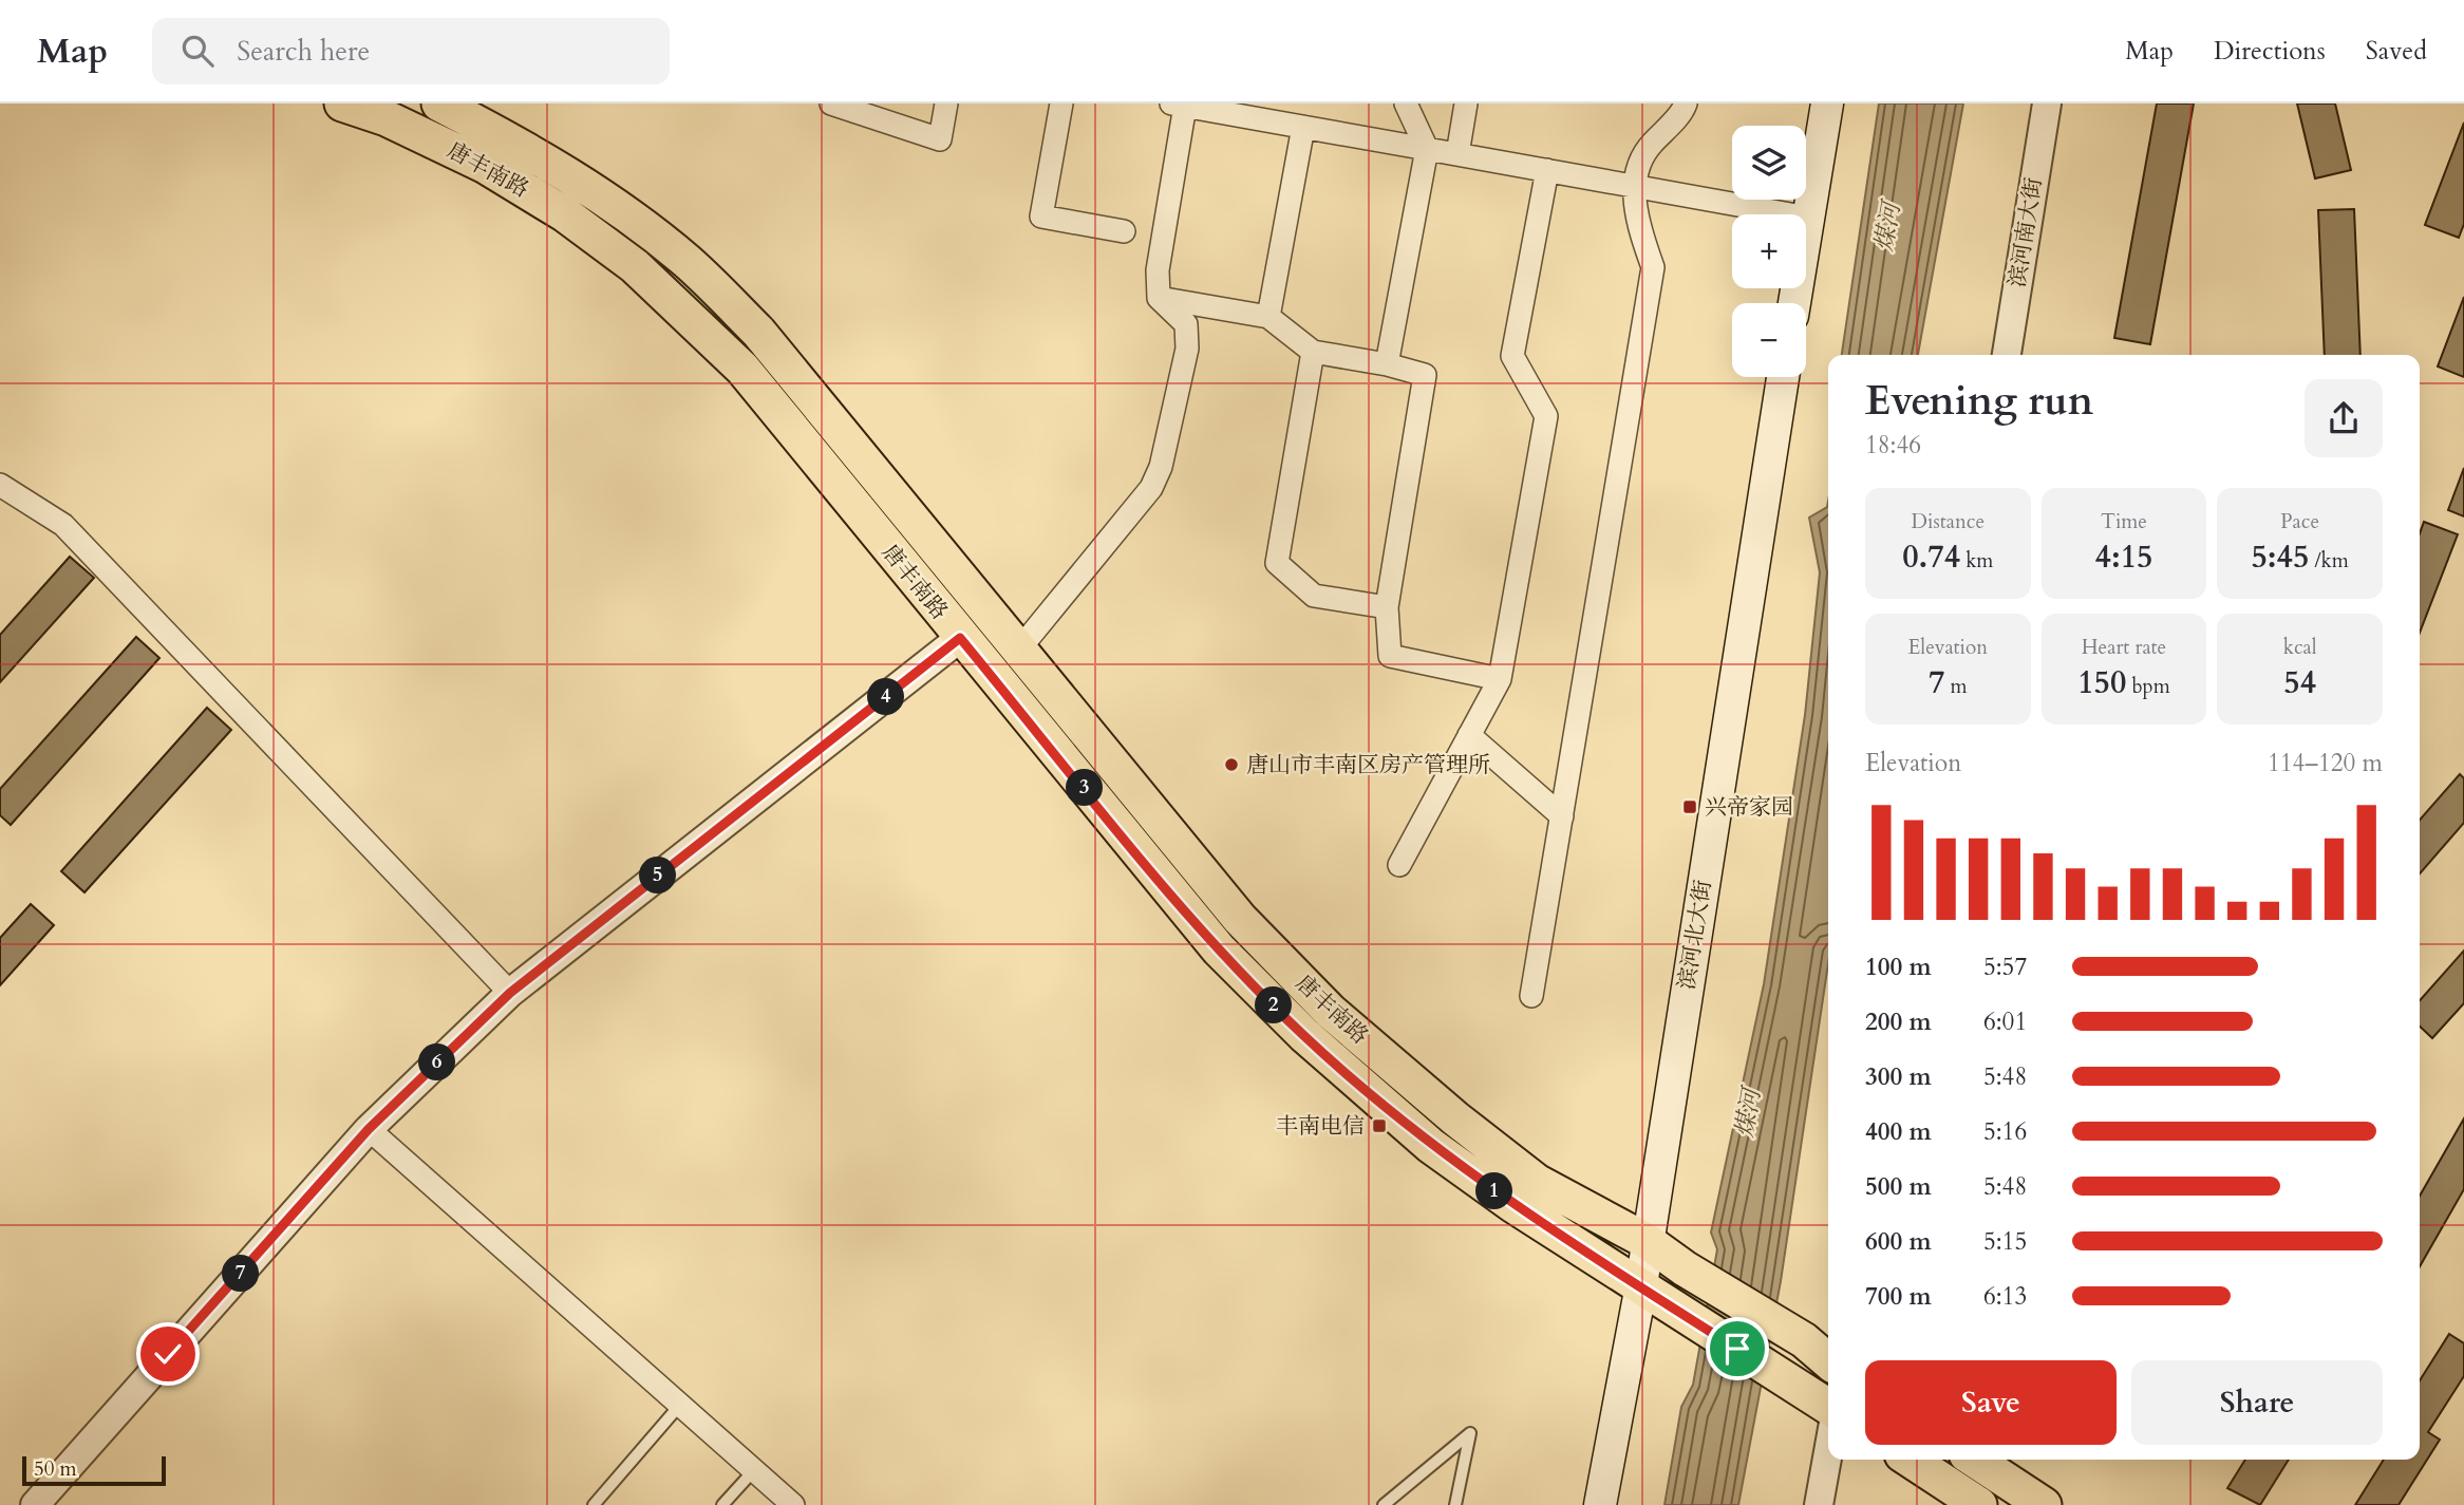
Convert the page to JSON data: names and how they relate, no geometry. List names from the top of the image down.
{
  "streets": {
    "main road": ["唐丰南路", "滨河北大街"],
    "street": ["滨河南大街"]
  },
  "crossings": [
    ["唐丰南路", "滨河北大街"]
  ],
  "water": ["煤河"],
  "places": {
    "other": ["唐山市丰南区房产管理所"],
    "transit": ["兴帝家园", "丰南电信"]
  },
  "scale_bar": "50 m",
  "page": {
    "header": "Map",
    "search": "Search here",
    "nav": ["Map", "Directions", "Saved"],
    "map_buttons": ["+", "−"],
    "heading": ["Evening run", "18:46"],
    "stats": [
      ["Distance", "0.74 km"],
      ["Time", "4:15"],
      ["Pace", "5:45 /km"],
      ["Elevation", "7 m"],
      ["Heart rate", "150 bpm"],
      ["kcal", "54"]
    ],
    "pins": [
      "4",
      "3",
      "5",
      "2",
      "6",
      "1",
      "7"
    ],
    "chart": ["Elevation", "114–120 m"],
    "list": [
      {
        "name": "100 m",
        "note": "5:57"
      },
      {
        "name": "200 m",
        "note": "6:01"
      },
      {
        "name": "300 m",
        "note": "5:48"
      },
      {
        "name": "400 m",
        "note": "5:16"
      },
      {
        "name": "500 m",
        "note": "5:48"
      },
      {
        "name": "600 m",
        "note": "5:15"
      },
      {
        "name": "700 m",
        "note": "6:13"
      }
    ],
    "buttons": ["Save", "Share"],
    "scale": "50 m"
  }
}
